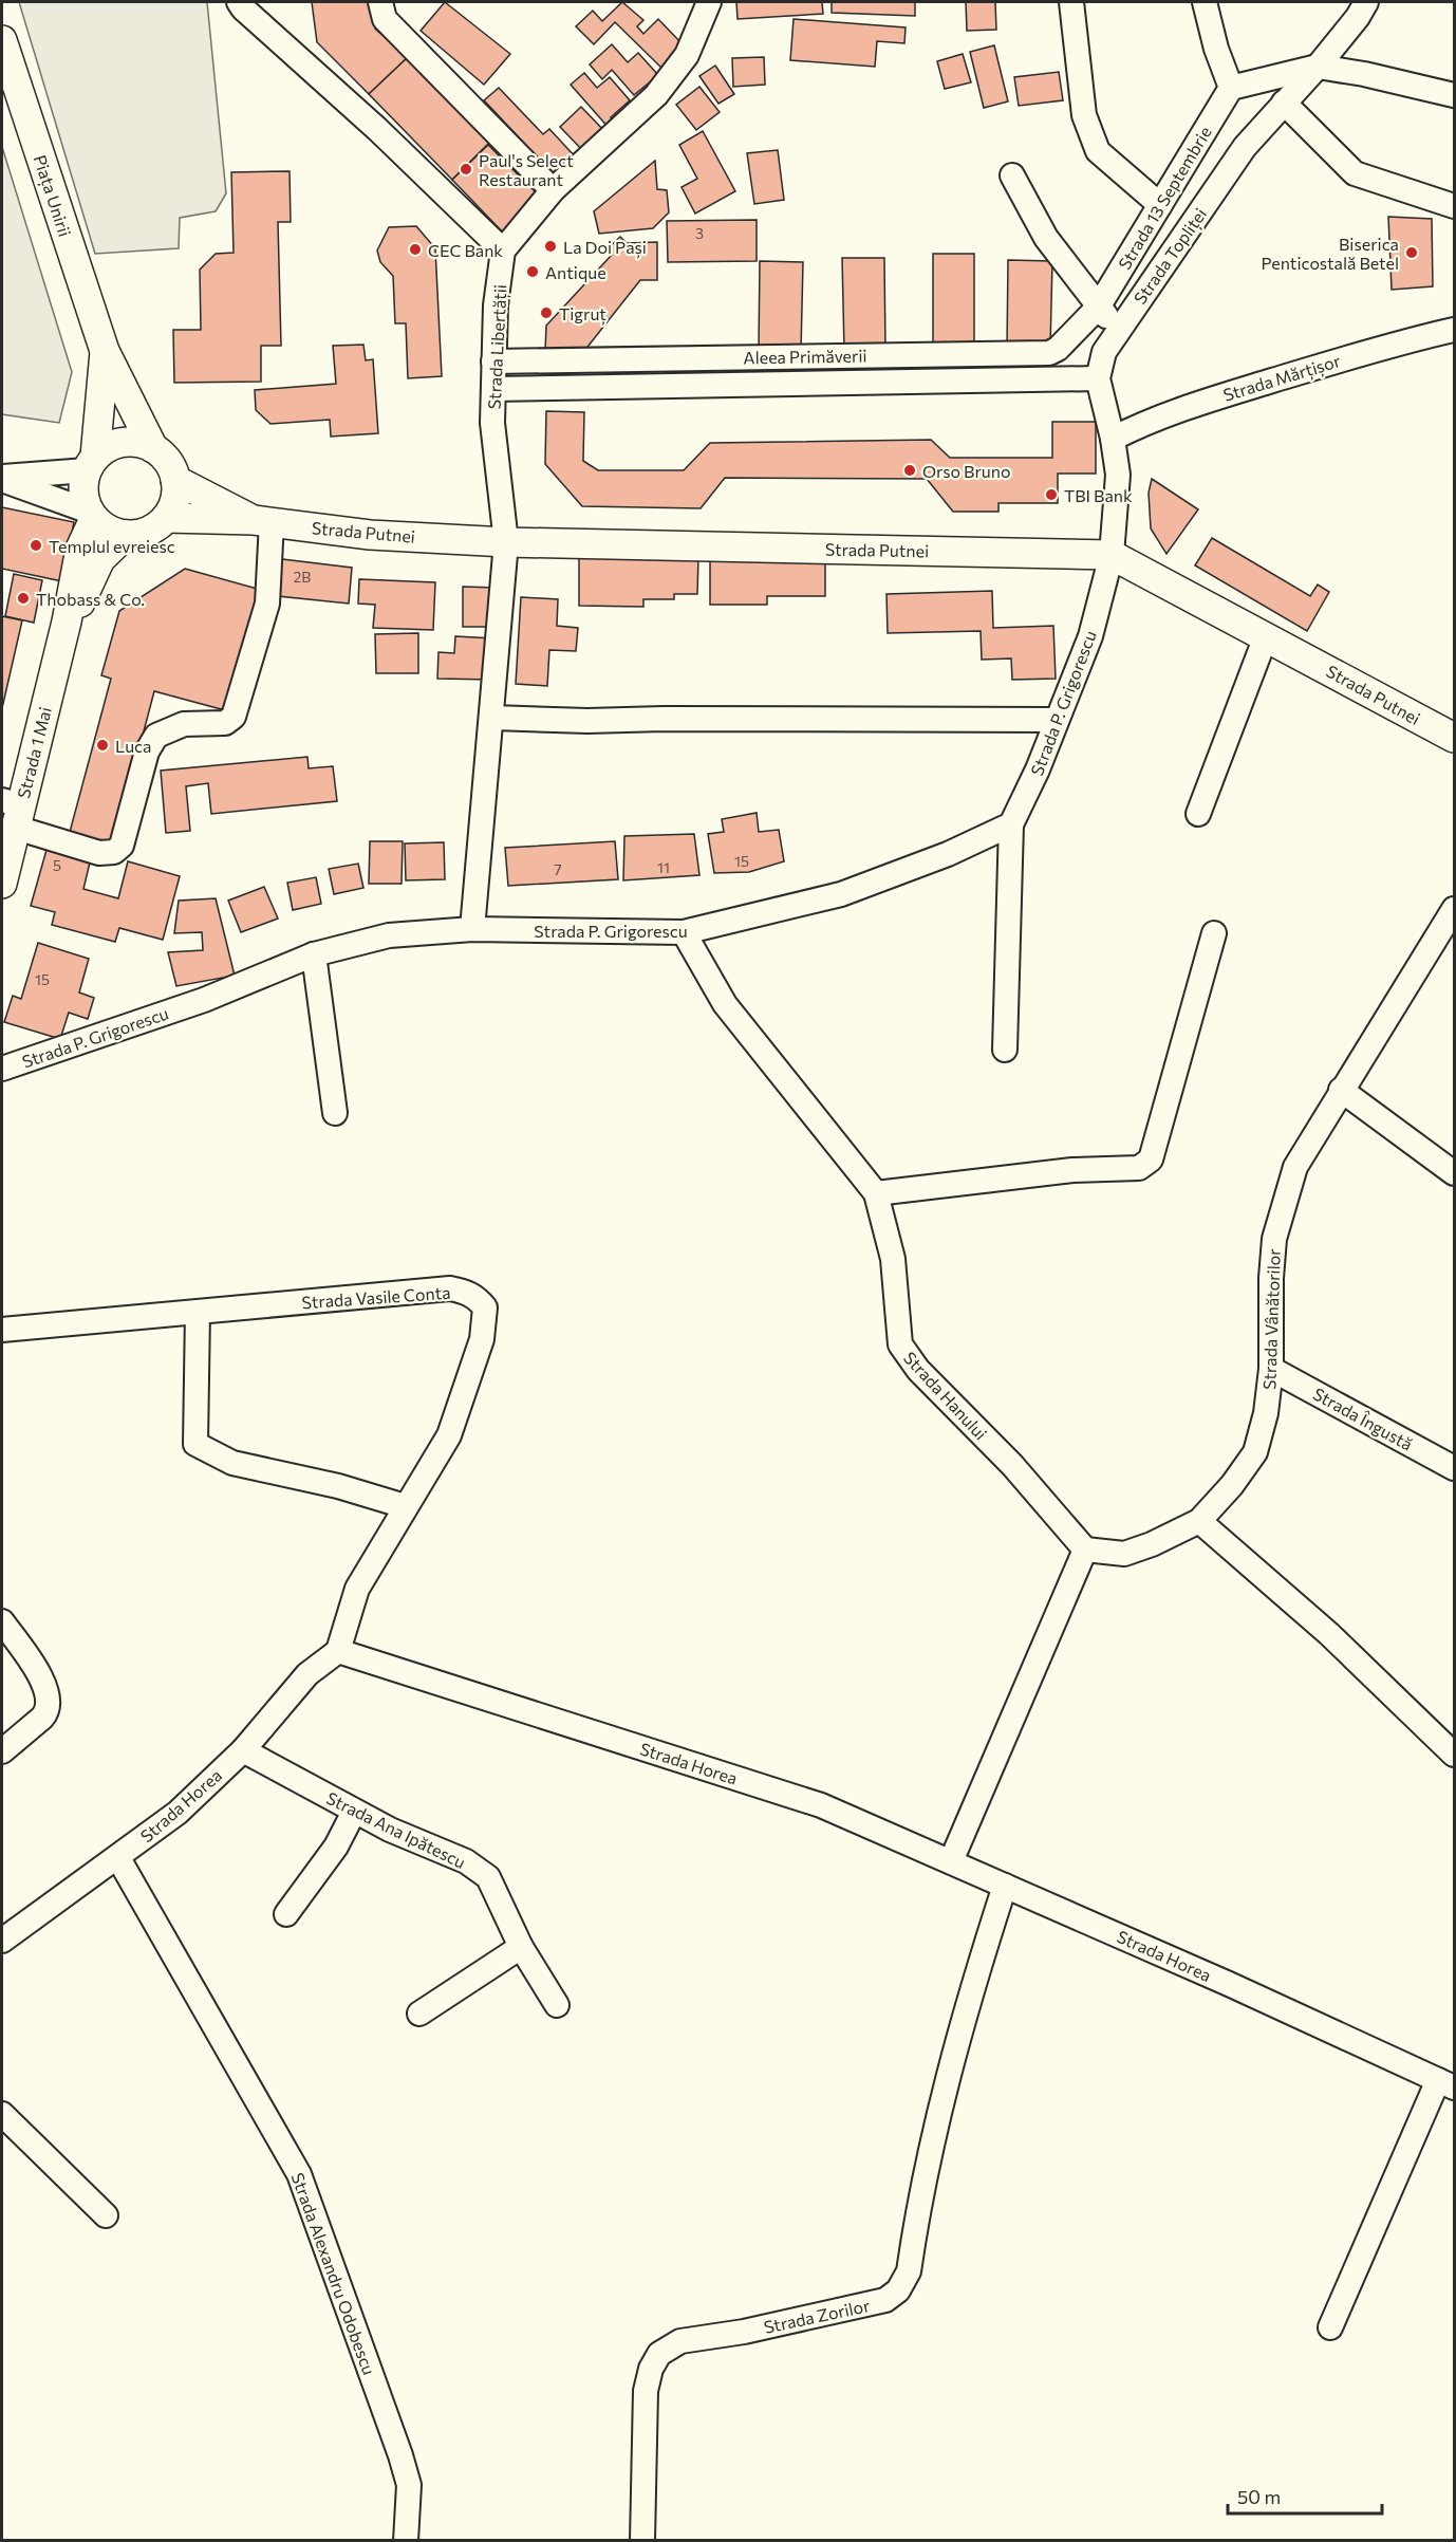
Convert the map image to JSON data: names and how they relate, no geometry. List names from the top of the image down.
{
  "streets": {
    "main road": ["Piața Unirii", "Strada Putnei", "Strada 1 Mai"],
    "street": [
      "Strada 13 Septembrie",
      "Strada Topliței",
      "Strada Libertății",
      "Aleea Primăverii",
      "Strada Mărțișor",
      "Strada P. Grigorescu",
      "Strada Vasile Conta",
      "Strada Vânătorilor",
      "Strada Hanului",
      "Strada Îngustă",
      "Strada Horea",
      "Strada Ana Ipătescu",
      "Strada Alexandru Odobescu",
      "Strada Zorilor"
    ]
  },
  "crossings": [
    ["Piața Unirii", "Strada Putnei"],
    ["Piața Unirii", "Strada 1 Mai"],
    ["Strada 13 Septembrie", "Aleea Primăverii"],
    ["Strada Topliței", "Aleea Primăverii"],
    ["Strada Topliței", "Strada Mărțișor"],
    ["Strada Topliței", "Strada Putnei"],
    ["Strada Topliței", "Strada P. Grigorescu"],
    ["Strada Libertății", "Aleea Primăverii"],
    ["Strada Libertății", "Strada Putnei"],
    ["Strada Libertății", "Strada P. Grigorescu"],
    ["Strada Putnei", "Strada P. Grigorescu"],
    ["Strada Putnei", "Strada 1 Mai"],
    ["Strada P. Grigorescu", "Strada Hanului"],
    ["Strada Vasile Conta", "Strada Horea"],
    ["Strada Vânătorilor", "Strada Hanului"],
    ["Strada Vânătorilor", "Strada Îngustă"],
    ["Strada Horea", "Strada Ana Ipătescu"],
    ["Strada Horea", "Strada Alexandru Odobescu"],
    ["Strada Horea", "Strada Zorilor"]
  ],
  "places": [
    "Paul's Select Restaurant",
    "La Doi Pași",
    "CEC Bank",
    "Biserica Penticostală Betel",
    "Antique",
    "Tigruț",
    "Orso Bruno",
    "TBI Bank",
    "Templul evreiesc",
    "Thobass & Co.",
    "Luca"
  ],
  "house_numbers": [
    "3",
    "2B",
    "15",
    "5",
    "11",
    "7",
    "15"
  ],
  "scale_bar": "50 m"
}
